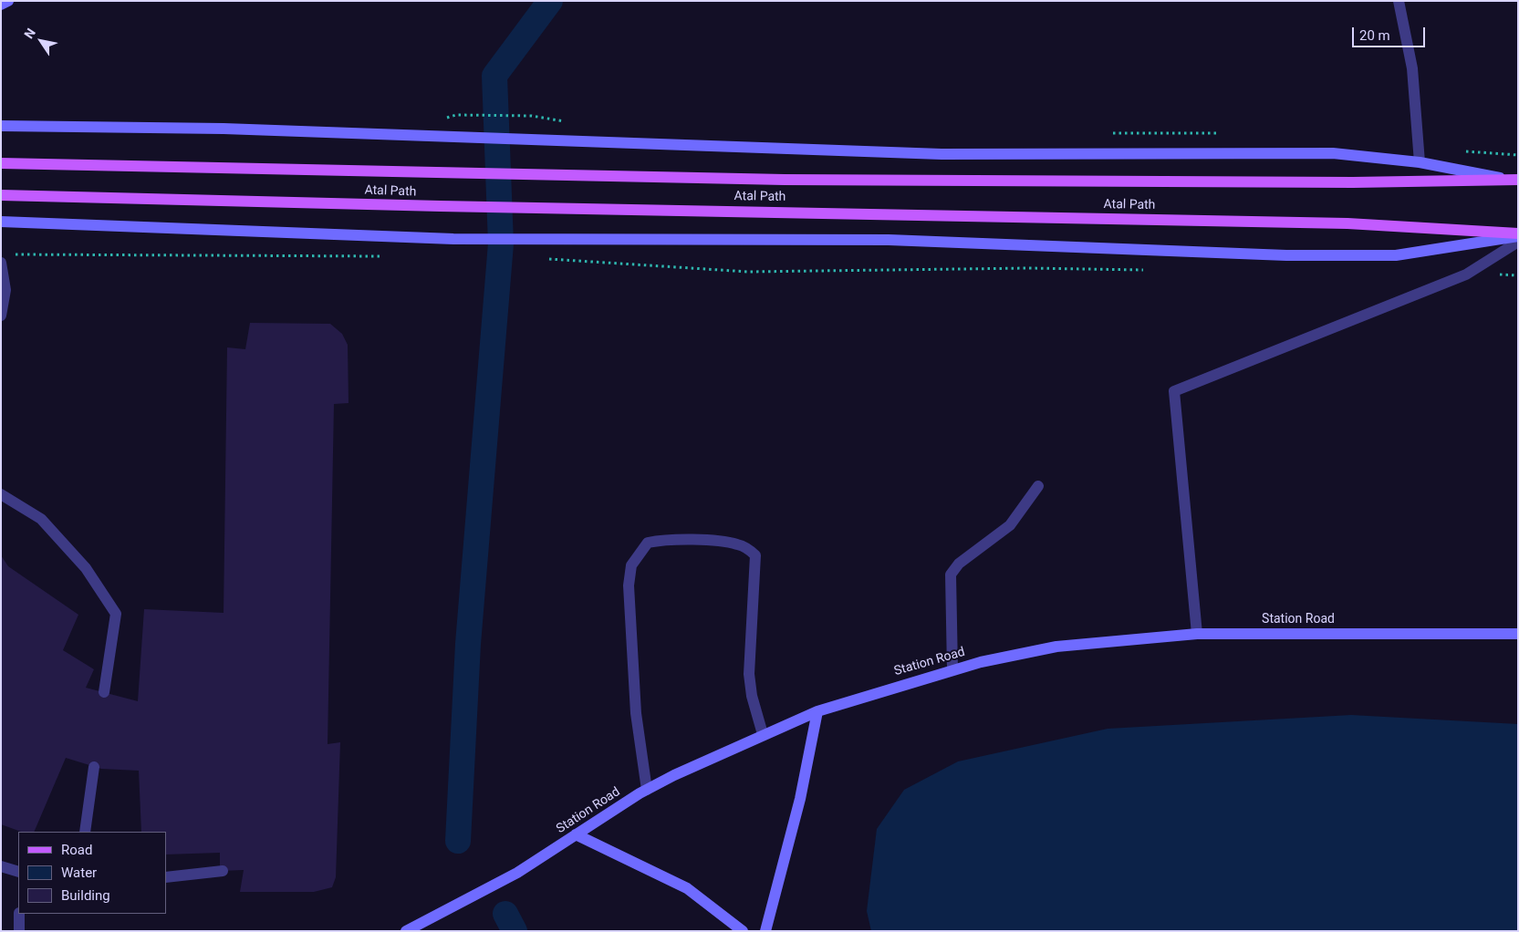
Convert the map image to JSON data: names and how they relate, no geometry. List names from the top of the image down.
{
  "streets": {
    "main road": ["Atal Path", "Station Road"]
  },
  "legend": ["Road", "Water", "Building"],
  "scale_bar": "20 m",
  "north": "top left"
}
